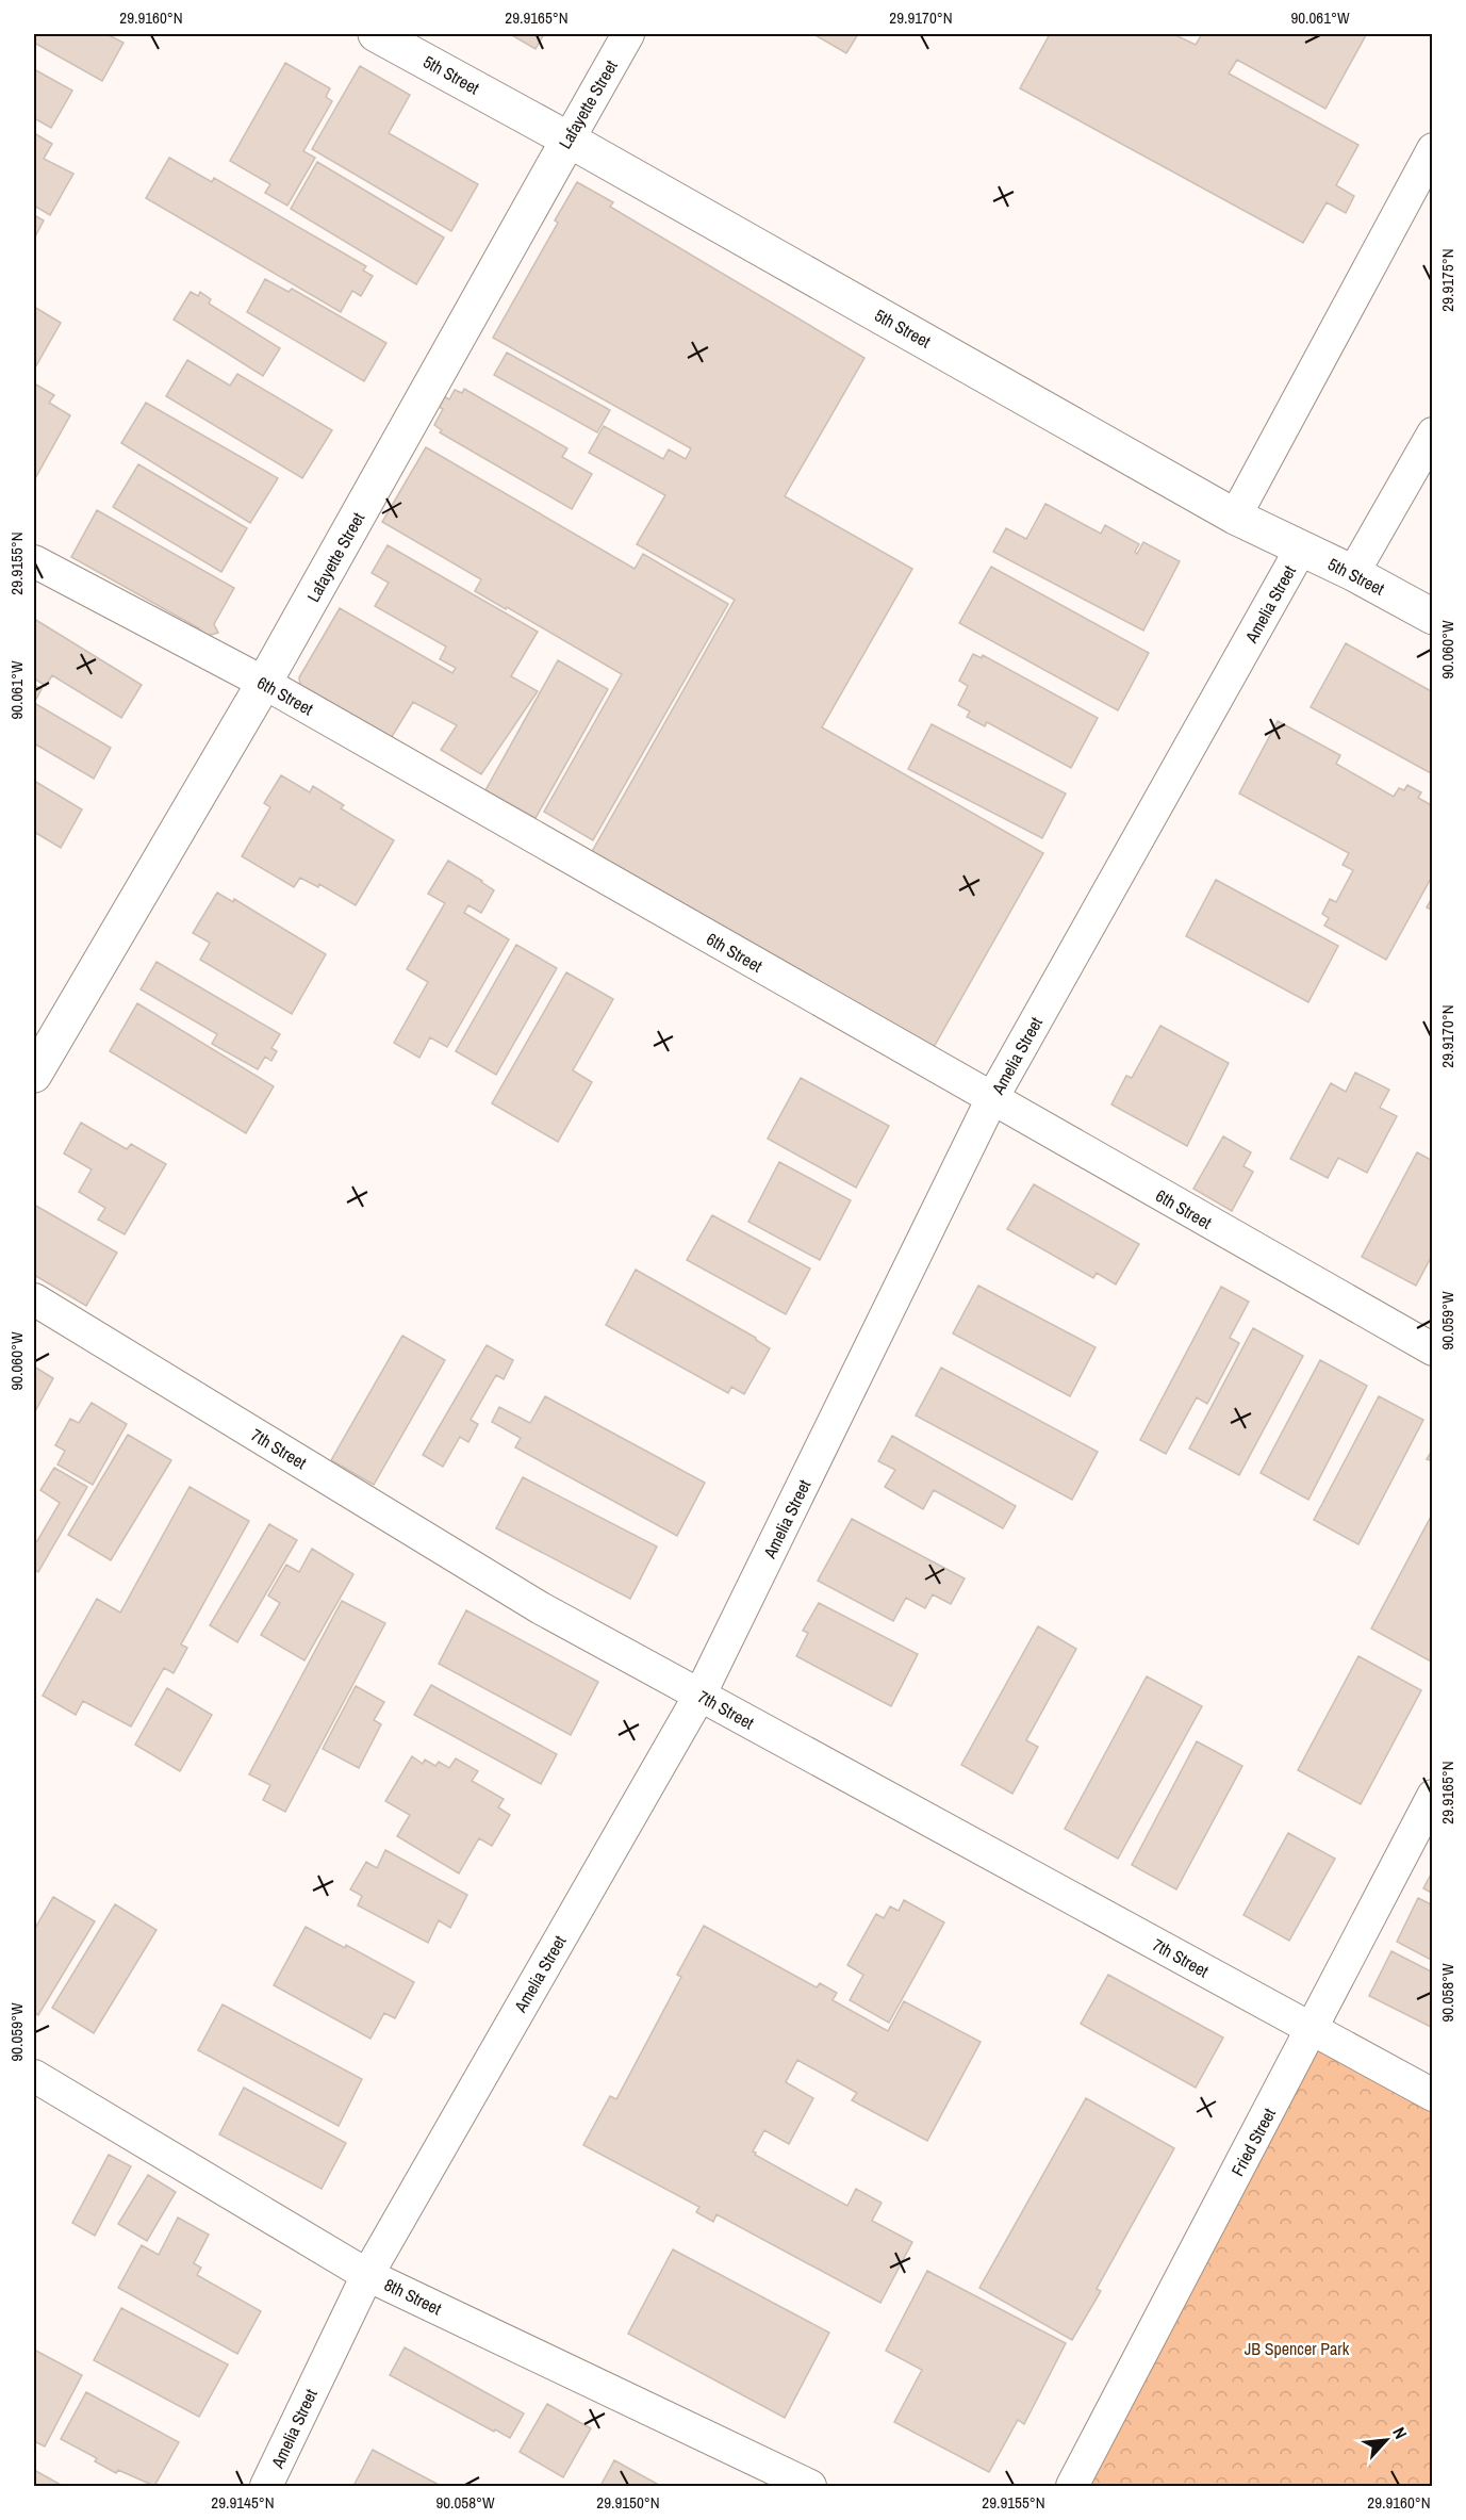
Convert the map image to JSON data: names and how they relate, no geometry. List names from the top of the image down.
{
  "streets": {
    "main road": ["5th Street", "Lafayette Street"],
    "street": [
      "Amelia Street",
      "6th Street",
      "7th Street",
      "Fried Street",
      "8th Street"
    ]
  },
  "crossings": [
    ["5th Street", "Lafayette Street"],
    ["5th Street", "Amelia Street"],
    ["Lafayette Street", "6th Street"],
    ["Amelia Street", "6th Street"],
    ["Amelia Street", "7th Street"],
    ["Amelia Street", "8th Street"],
    ["7th Street", "Fried Street"]
  ],
  "parks": ["JB Spencer Park"],
  "north": "top right",
  "coordinates": [
    "29.9160°N",
    "29.9165°N",
    "29.9170°N",
    "90.061°W",
    "29.9175°N",
    "29.9155°N",
    "90.060°W",
    "90.059°W",
    "90.058°W",
    "29.9145°N",
    "29.9150°N"
  ]
}
